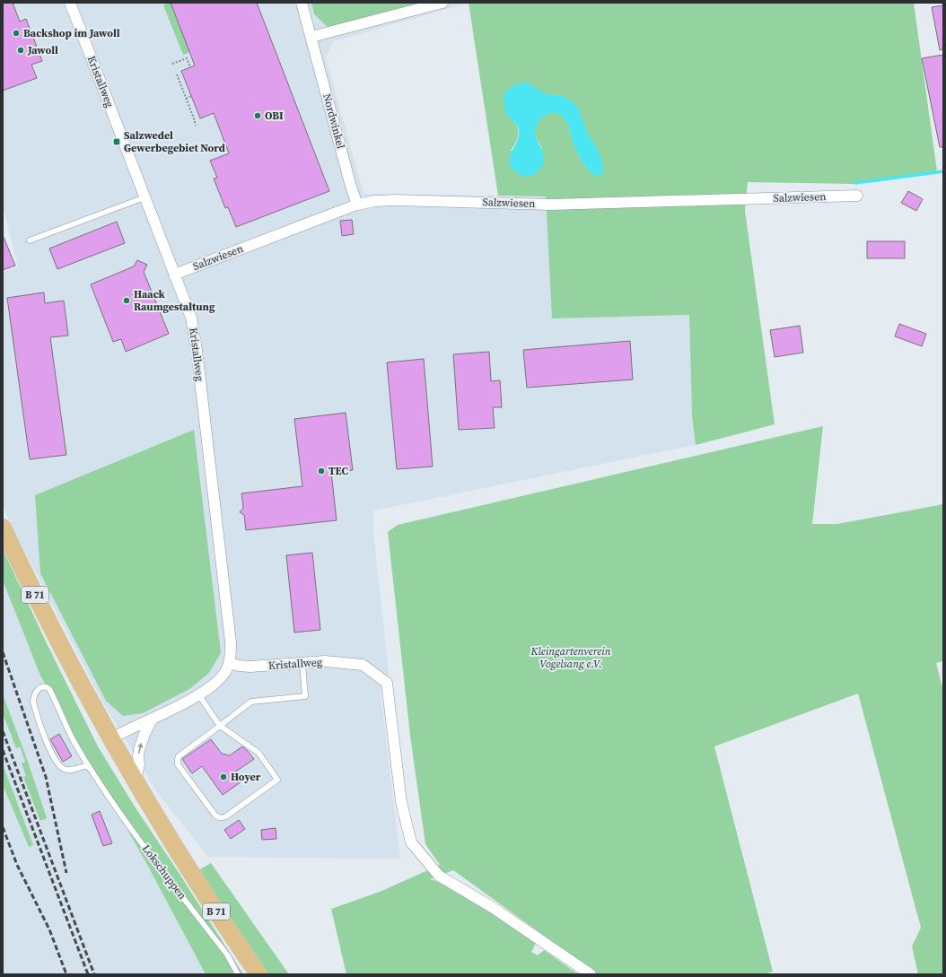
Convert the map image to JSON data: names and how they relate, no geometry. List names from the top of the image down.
{
  "streets": {
    "main road": ["B 71"],
    "street": ["Kristallweg", "Nordwinkel", "Salzwiesen"],
    "lane": ["Lokschuppen"]
  },
  "crossings": [
    ["Kristallweg", "Salzwiesen"],
    ["Kristallweg", "B 71"],
    ["Nordwinkel", "Salzwiesen"]
  ],
  "parks": ["Kleingartenverein Vogelsang e.V."],
  "places": {
    "other": [
      "Backshop im Jawoll",
      "Jawoll",
      "OBI",
      "Haack Raumgestaltung",
      "TEC",
      "Hoyer"
    ],
    "transit": ["Salzwedel Gewerbegebiet Nord"]
  }
}
